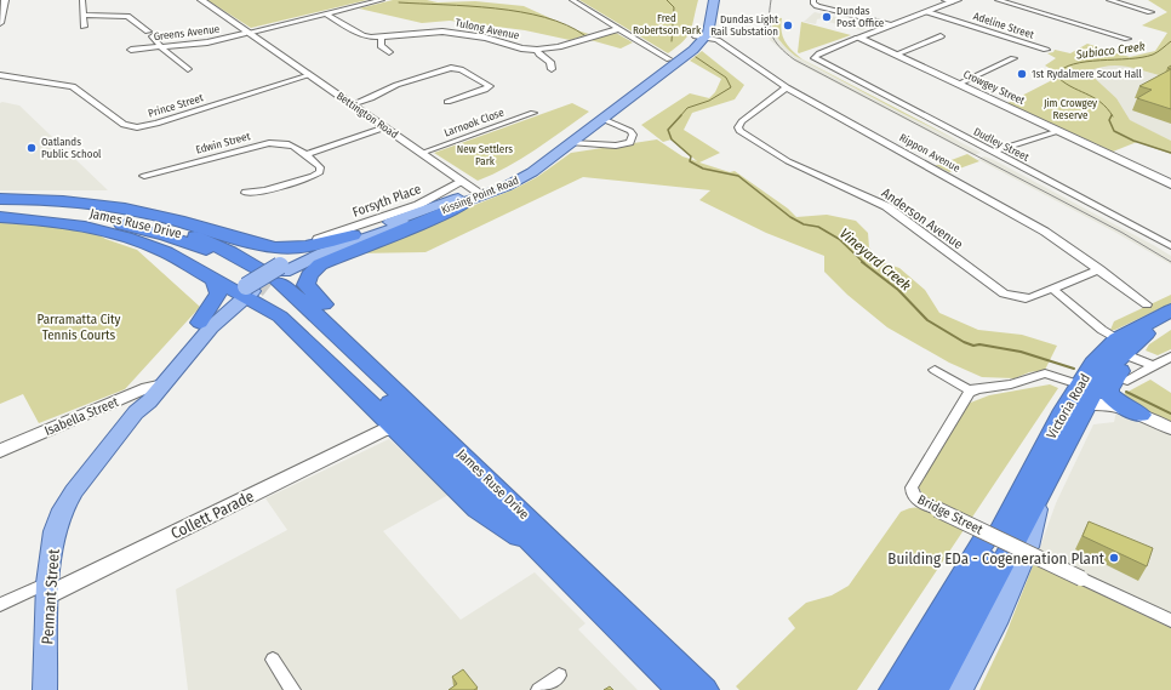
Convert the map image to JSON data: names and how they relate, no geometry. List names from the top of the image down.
{
  "streets": {
    "highway": ["James Ruse Drive", "Victoria Road"],
    "main road": ["Kissing Point Road", "Pennant Street"],
    "street": [
      "Adeline Street",
      "Tulong Avenue",
      "Greens Avenue",
      "Crowgey Street",
      "Prince Street",
      "Bettington Road",
      "Larnook Close",
      "Edwin Street",
      "Dudley Street",
      "Rippon Avenue",
      "Forsyth Place",
      "Anderson Avenue",
      "Isabella Street",
      "Collett Parade",
      "Bridge Street"
    ]
  },
  "crossings": [
    ["Tulong Avenue", "Greens Avenue"],
    ["Greens Avenue", "Bettington Road"],
    ["Crowgey Street", "Dudley Street"],
    ["Prince Street", "Bettington Road"],
    ["Bettington Road", "Larnook Close"],
    ["Bettington Road", "Kissing Point Road"],
    ["Bettington Road", "Forsyth Place"],
    ["Rippon Avenue", "Kissing Point Road"],
    ["Rippon Avenue", "Anderson Avenue"],
    ["Kissing Point Road", "James Ruse Drive"],
    ["Kissing Point Road", "Pennant Street"],
    ["James Ruse Drive", "Pennant Street"],
    ["Isabella Street", "Pennant Street"],
    ["Collett Parade", "Pennant Street"]
  ],
  "water": ["Subiaco Creek", "Vineyard Creek"],
  "parks": [
    "Fred Robertson Park",
    "Jim Crowgey Reserve",
    "New Settlers Park",
    "Parramatta City Tennis Courts"
  ],
  "places": [
    "Dundas Post Office",
    "Dundas Light Rail Substation",
    "1st Rydalmere Scout Hall",
    "Oatlands Public School",
    "Building EDa - Cogeneration Plant"
  ]
}
